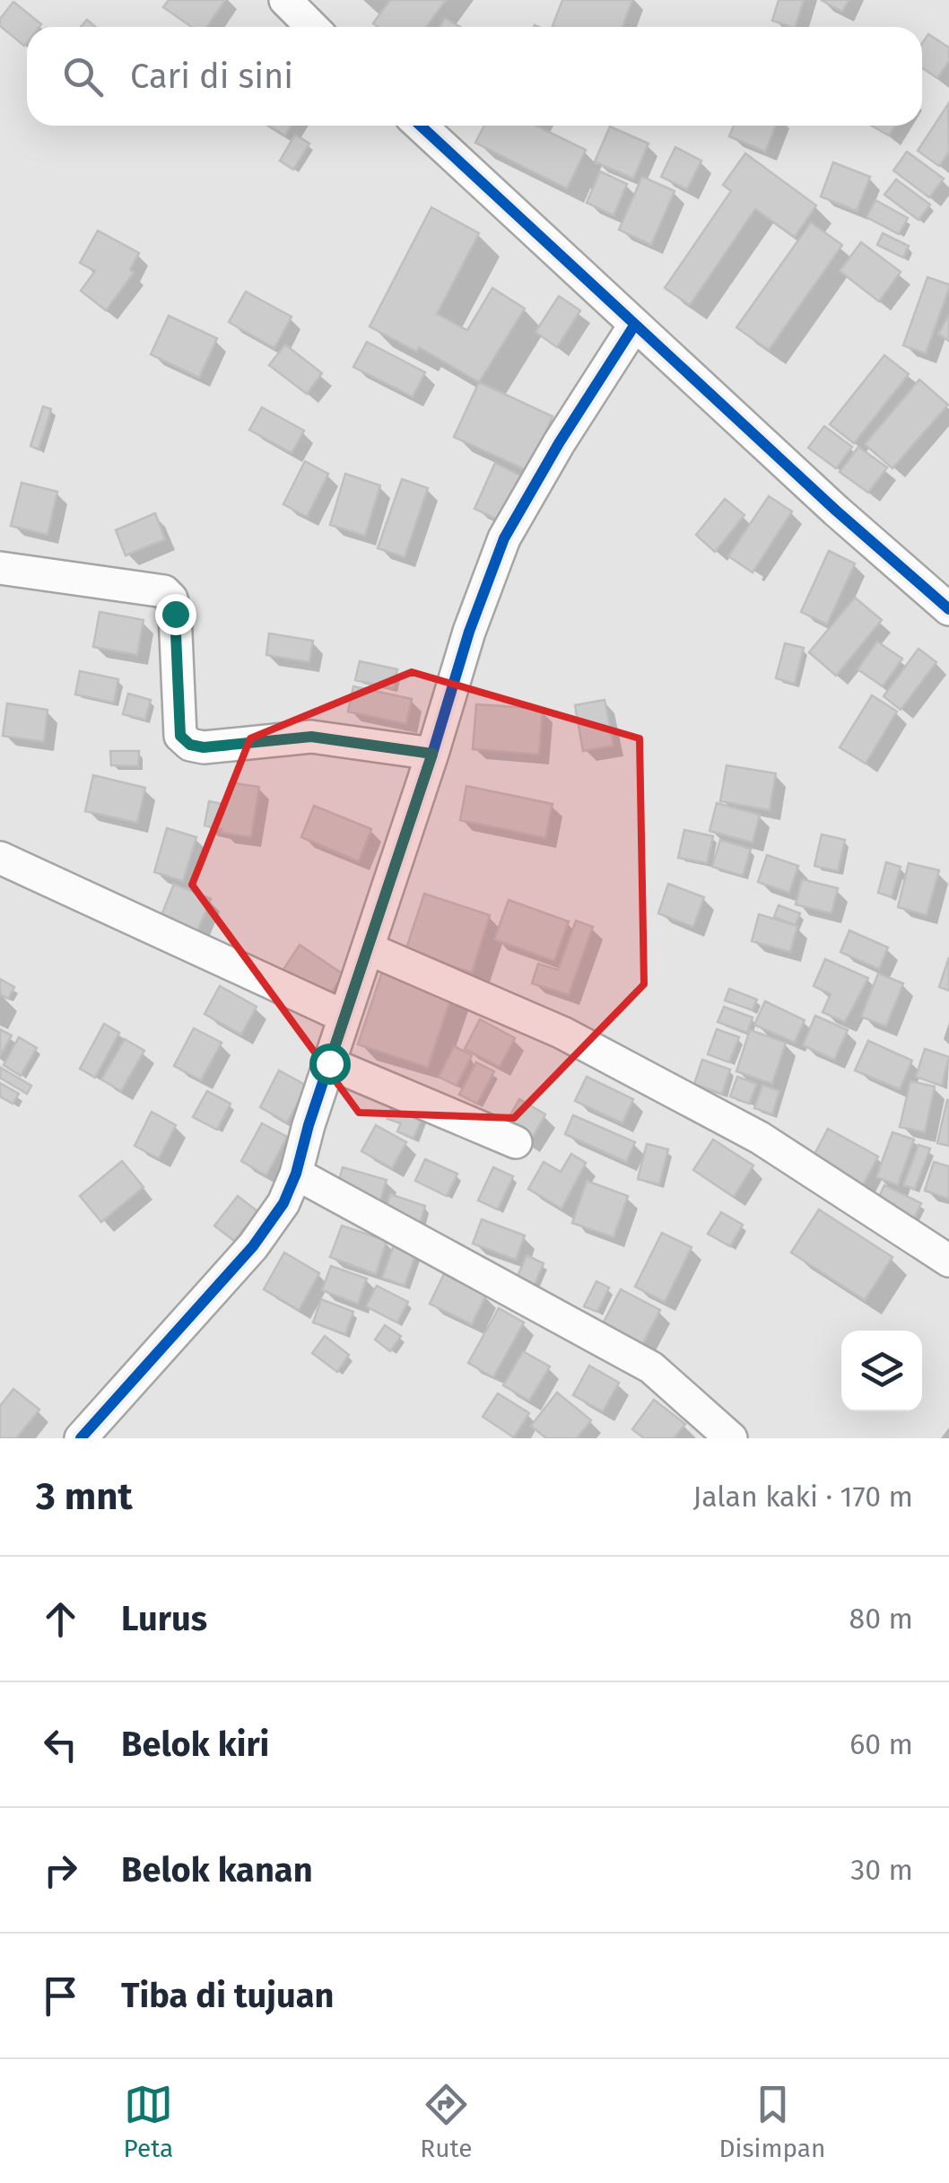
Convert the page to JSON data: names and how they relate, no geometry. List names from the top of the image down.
{
  "page": {
    "search": "Cari di sini",
    "heading": ["3 mnt", "Jalan kaki · 170 m"],
    "list": [
      ["Lurus", "80 m"],
      ["Belok kiri", "60 m"],
      ["Belok kanan", "30 m"],
      "Tiba di tujuan"
    ],
    "nav": ["Peta", "Rute", "Disimpan"]
  }
}
